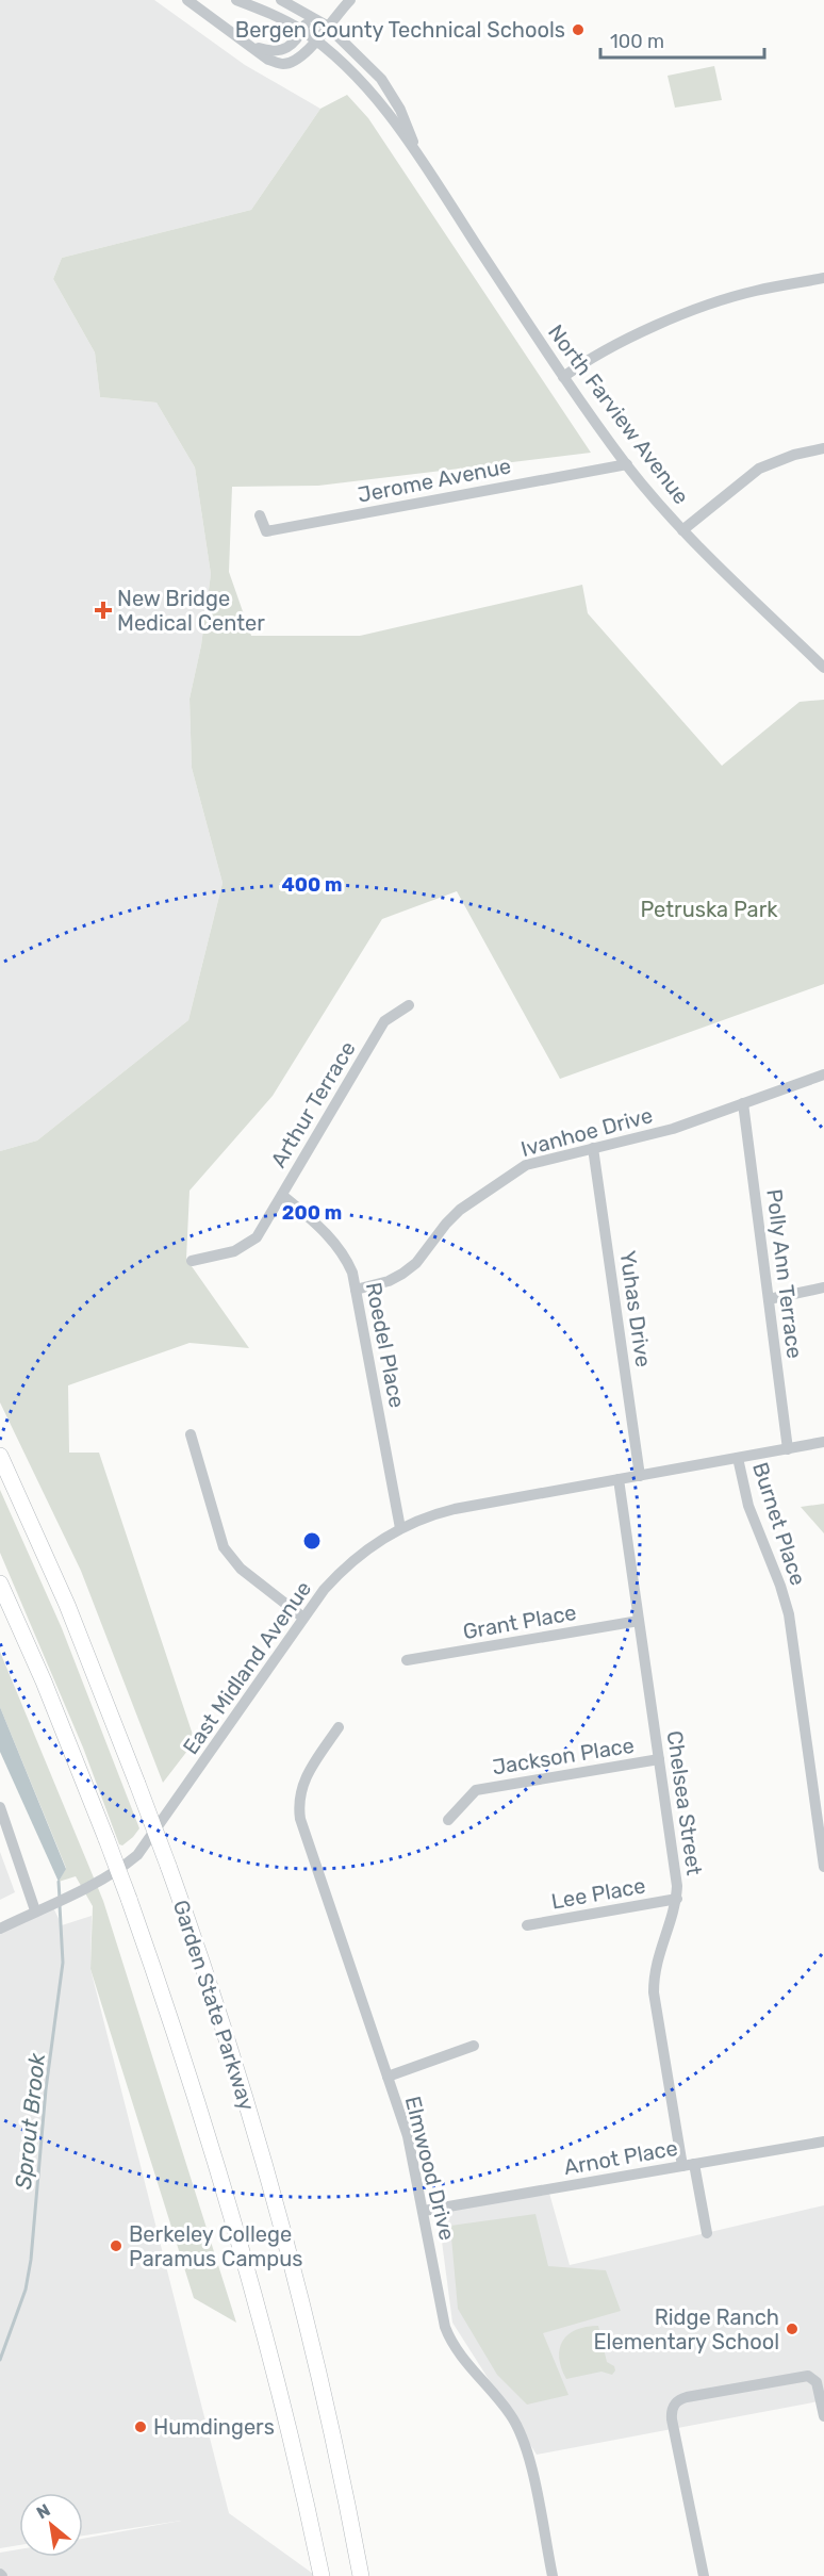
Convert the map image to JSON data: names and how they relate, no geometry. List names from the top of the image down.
{
  "streets": {
    "highway": ["Garden State Parkway"],
    "street": [
      "North Farview Avenue",
      "Jerome Avenue",
      "Arthur Terrace",
      "Ivanhoe Drive",
      "Polly Ann Terrace",
      "Yuhas Drive",
      "Roedel Place",
      "Burnet Place",
      "Grant Place",
      "East Midland Avenue",
      "Jackson Place",
      "Chelsea Street",
      "Lee Place",
      "Arnot Place",
      "Elmwood Drive"
    ]
  },
  "crossings": [
    ["North Farview Avenue", "Jerome Avenue"],
    ["Arthur Terrace", "Roedel Place"],
    ["Ivanhoe Drive", "Polly Ann Terrace"],
    ["Ivanhoe Drive", "Yuhas Drive"],
    ["Ivanhoe Drive", "Roedel Place"],
    ["Polly Ann Terrace", "East Midland Avenue"],
    ["Yuhas Drive", "East Midland Avenue"],
    ["Roedel Place", "East Midland Avenue"],
    ["Burnet Place", "East Midland Avenue"],
    ["Grant Place", "Chelsea Street"],
    ["East Midland Avenue", "Chelsea Street"],
    ["Jackson Place", "Chelsea Street"],
    ["Chelsea Street", "Lee Place"],
    ["Chelsea Street", "Arnot Place"],
    ["Arnot Place", "Elmwood Drive"]
  ],
  "water": ["Sprout Brook"],
  "parks": ["Petruska Park"],
  "places": {
    "other": [
      "Bergen County Technical Schools",
      "Berkeley College Paramus Campus",
      "Ridge Ranch Elementary School",
      "Humdingers"
    ],
    "health": ["New Bridge Medical Center"]
  },
  "scale_bar": "100 m",
  "north": "top left",
  "rings": ["400 m", "200 m"]
}
